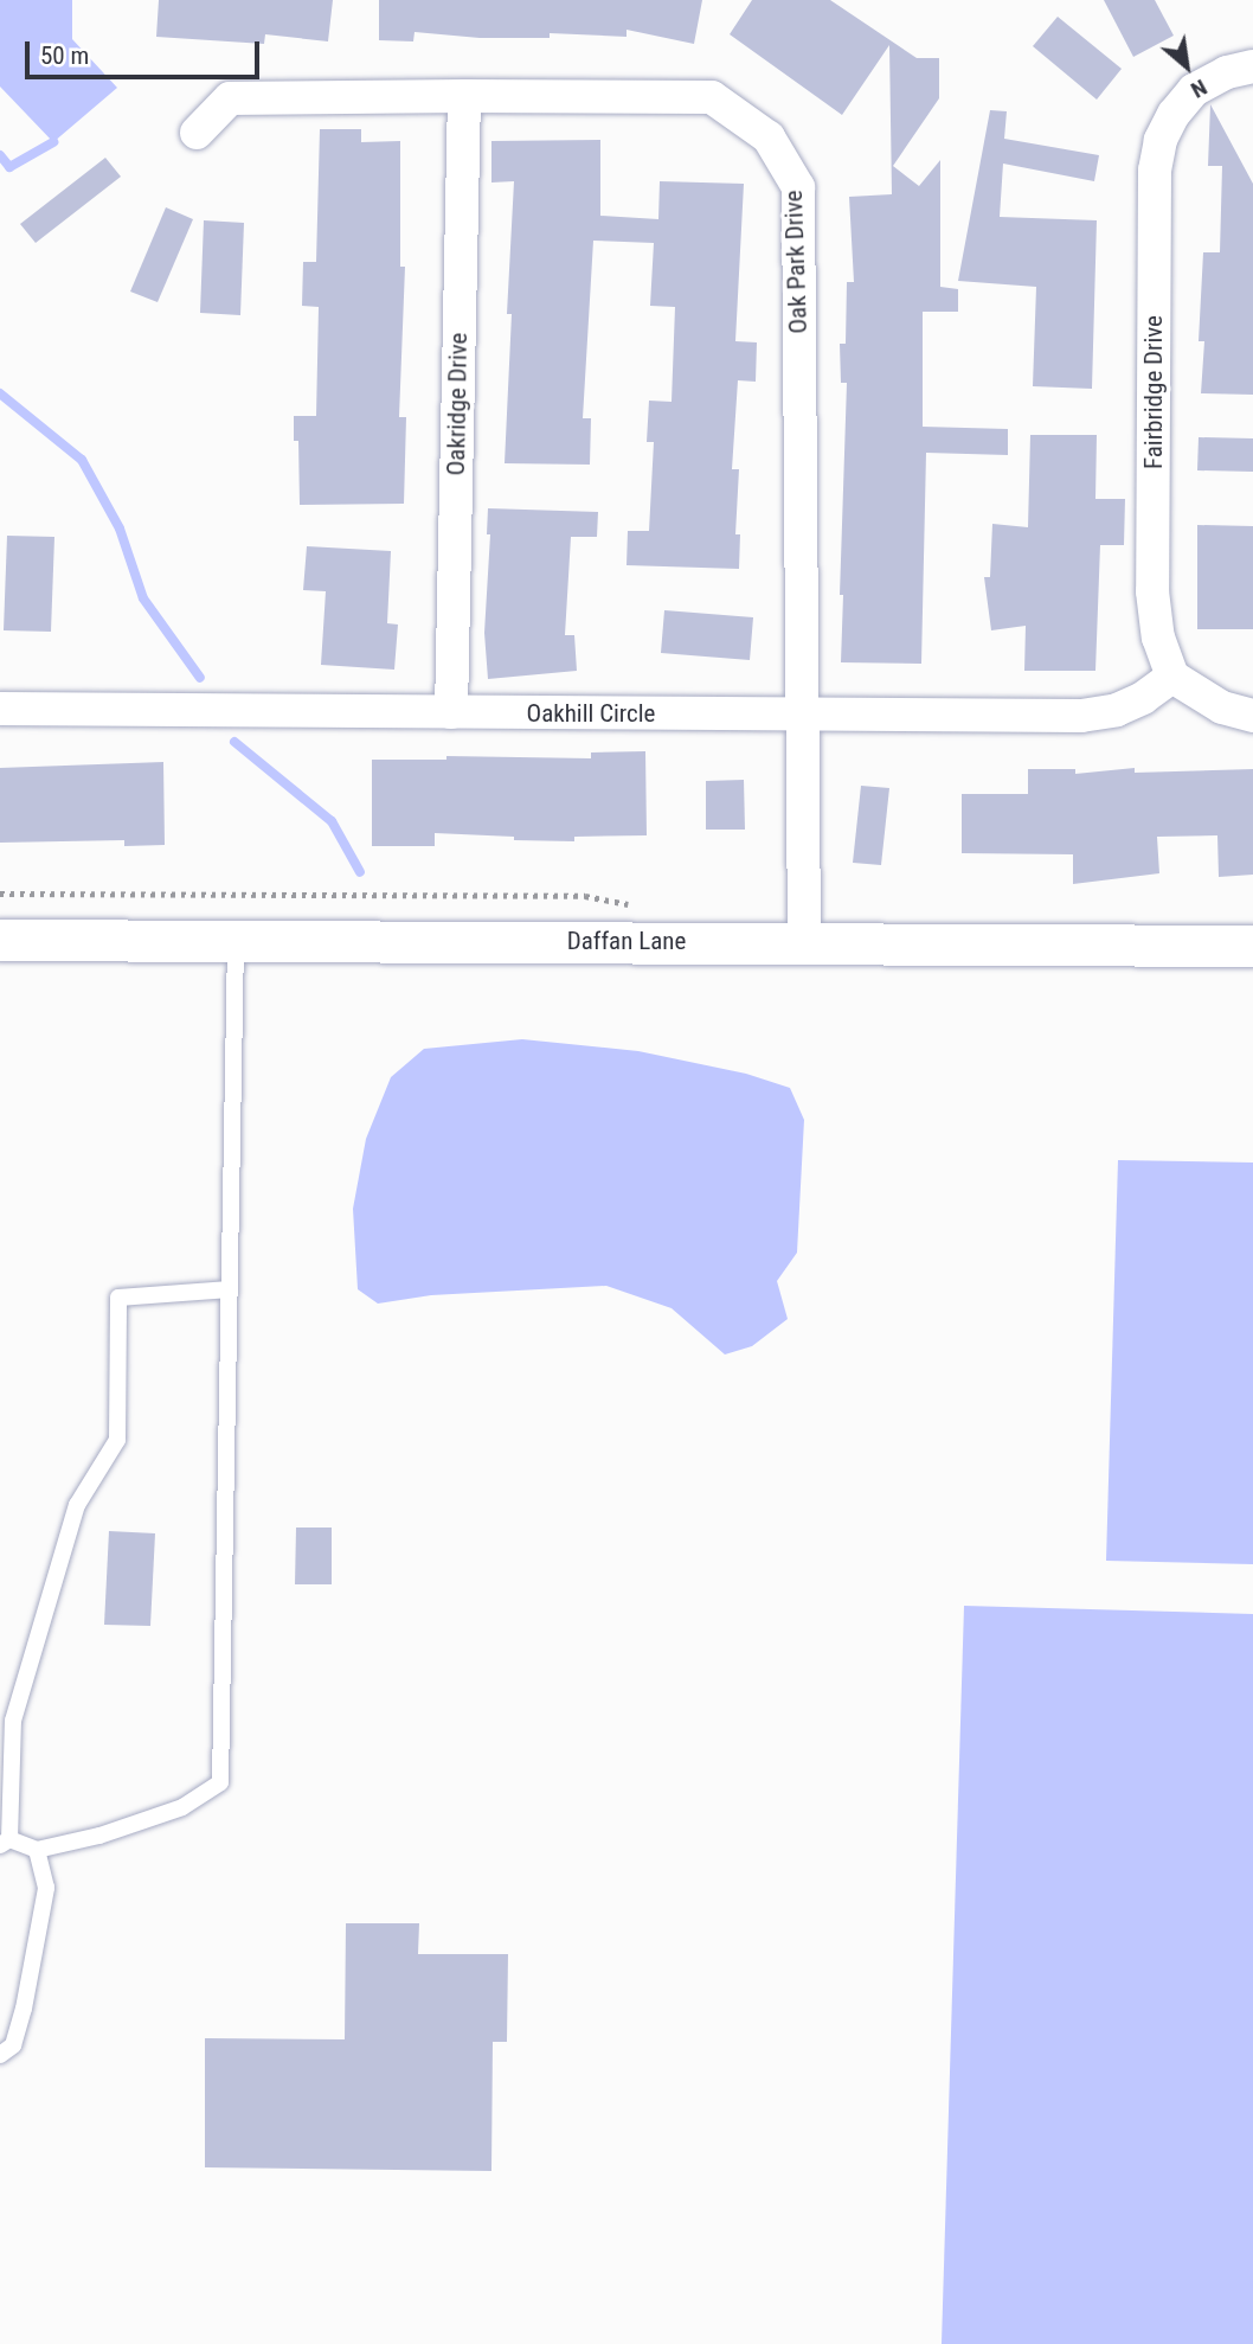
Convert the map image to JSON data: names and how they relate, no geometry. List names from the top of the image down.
{
  "streets": {
    "street": [
      "Oak Park Drive",
      "Fairbridge Drive",
      "Oakridge Drive",
      "Oakhill Circle",
      "Daffan Lane"
    ]
  },
  "crossings": [
    ["Oak Park Drive", "Oakridge Drive"],
    ["Oak Park Drive", "Oakhill Circle"],
    ["Oak Park Drive", "Daffan Lane"],
    ["Fairbridge Drive", "Oakhill Circle"],
    ["Oakridge Drive", "Oakhill Circle"]
  ],
  "scale_bar": "50 m",
  "north": "bottom right"
}
